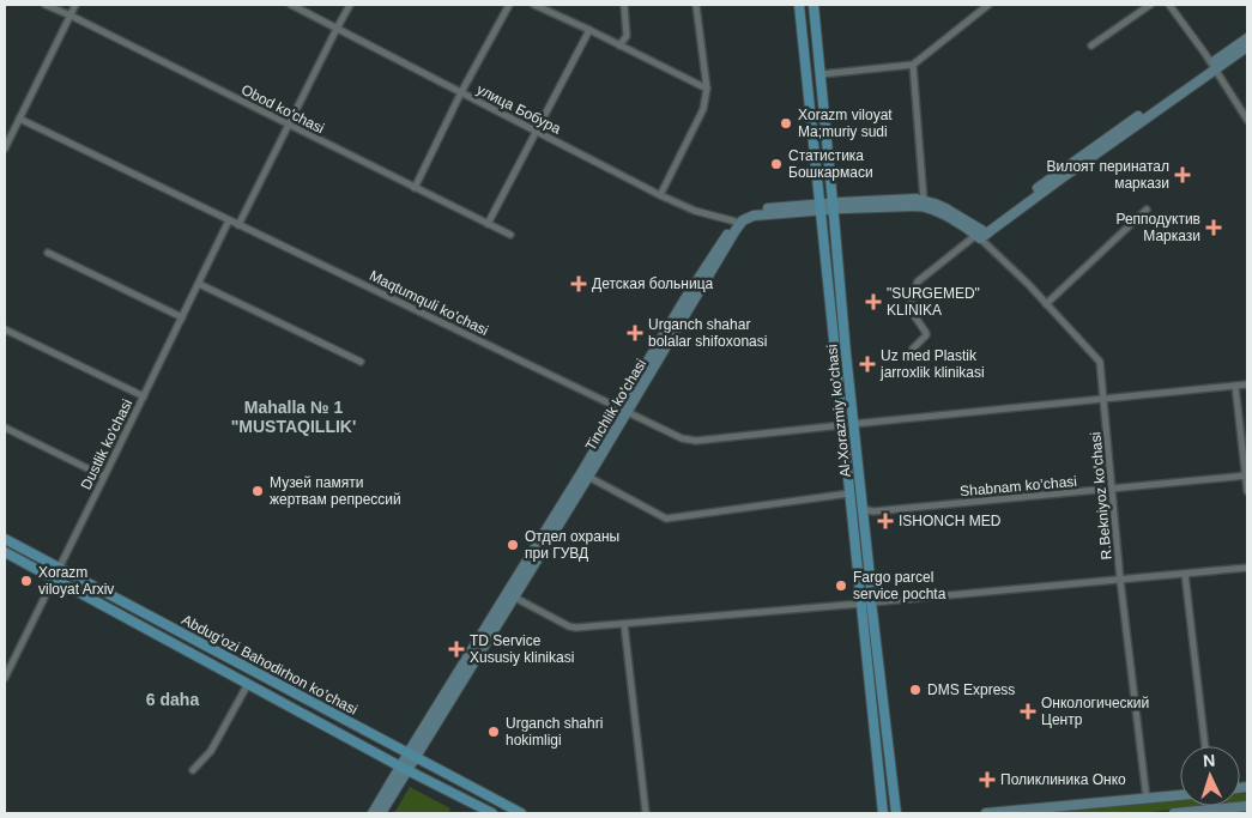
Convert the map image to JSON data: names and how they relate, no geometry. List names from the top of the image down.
{
  "streets": {
    "main road": ["Tinchlik ko'chasi", "Al-Xorazmiy ko’chasi", "Abdug’ozi Bahodirhon ko’chasi"],
    "street": [
      "Obod ko'chasi",
      "улица Бобура",
      "Maqtumquli ko'chasi",
      "Dustlik ko'chasi",
      "Shabnam ko’chasi",
      "R.Bekniyoz ko'chasi"
    ]
  },
  "crossings": [
    ["улица Бобура", "Tinchlik ko'chasi"],
    ["Maqtumquli ko'chasi", "Tinchlik ko'chasi"],
    ["Maqtumquli ko'chasi", "Al-Xorazmiy ko’chasi"],
    ["Maqtumquli ko'chasi", "Dustlik ko'chasi"],
    ["Tinchlik ko'chasi", "Abdug’ozi Bahodirhon ko’chasi"],
    ["Al-Xorazmiy ko’chasi", "Shabnam ko’chasi"],
    ["Dustlik ko'chasi", "Abdug’ozi Bahodirhon ko’chasi"],
    ["Shabnam ko’chasi", "R.Bekniyoz ko'chasi"]
  ],
  "districts": ["Mahalla № 1 \"MUSTAQILLIK'", "6 daha"],
  "places": {
    "other": [
      "Xorazm viloyat Ma;muriy sudi",
      "Статистика Бошкармаси",
      "Музей памяти жертвам репрессий",
      "Отдел охраны при ГУВД",
      "Xorazm viloyat Arxiv",
      "Fargo parcel service pochta",
      "DMS Express",
      "Urganch shahri hokimligi"
    ],
    "health": [
      "Вилоят перинатал маркази",
      "Репподуктив Маркази",
      "Детская больница",
      "\"SURGEMED\" KLINIKA",
      "Urganch shahar bolalar shifoxonasi",
      "Uz med Plastik jarroxlik klinikasi",
      "ISHONCH MED",
      "TD Service Xususiy klinikasi",
      "Онкологический Центр",
      "Поликлиника Онко"
    ]
  },
  "north": "top"
}
